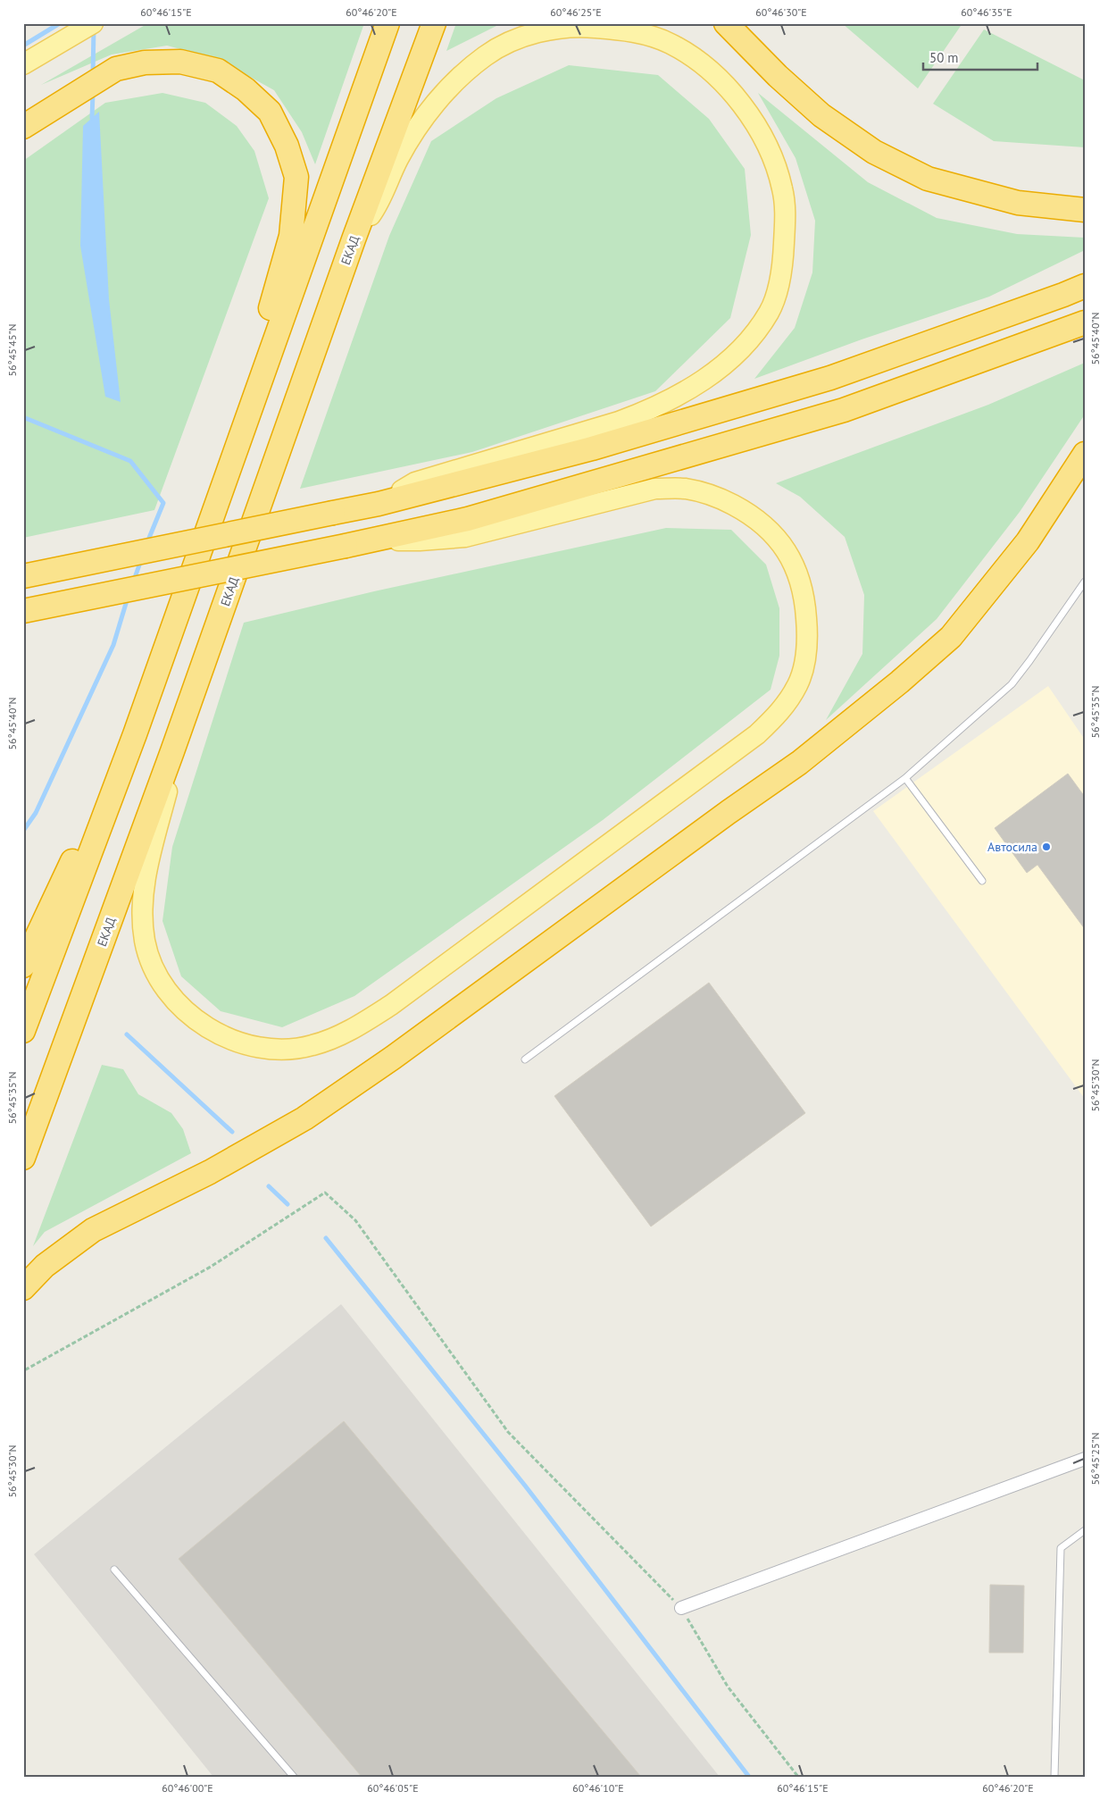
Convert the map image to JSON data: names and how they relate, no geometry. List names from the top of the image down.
{
  "streets": {
    "highway": ["ЕКАД"]
  },
  "places": ["Автосила"],
  "scale_bar": "50 m",
  "coordinates": [
    "60°46'15\"E",
    "60°46'20\"E",
    "60°46'25\"E",
    "60°46'30\"E",
    "60°46'35\"E",
    "56°45'40\"N",
    "56°45'45\"N",
    "56°45'35\"N",
    "56°45'30\"N",
    "56°45'25\"N",
    "60°46'00\"E",
    "60°46'05\"E",
    "60°46'10\"E"
  ]
}
